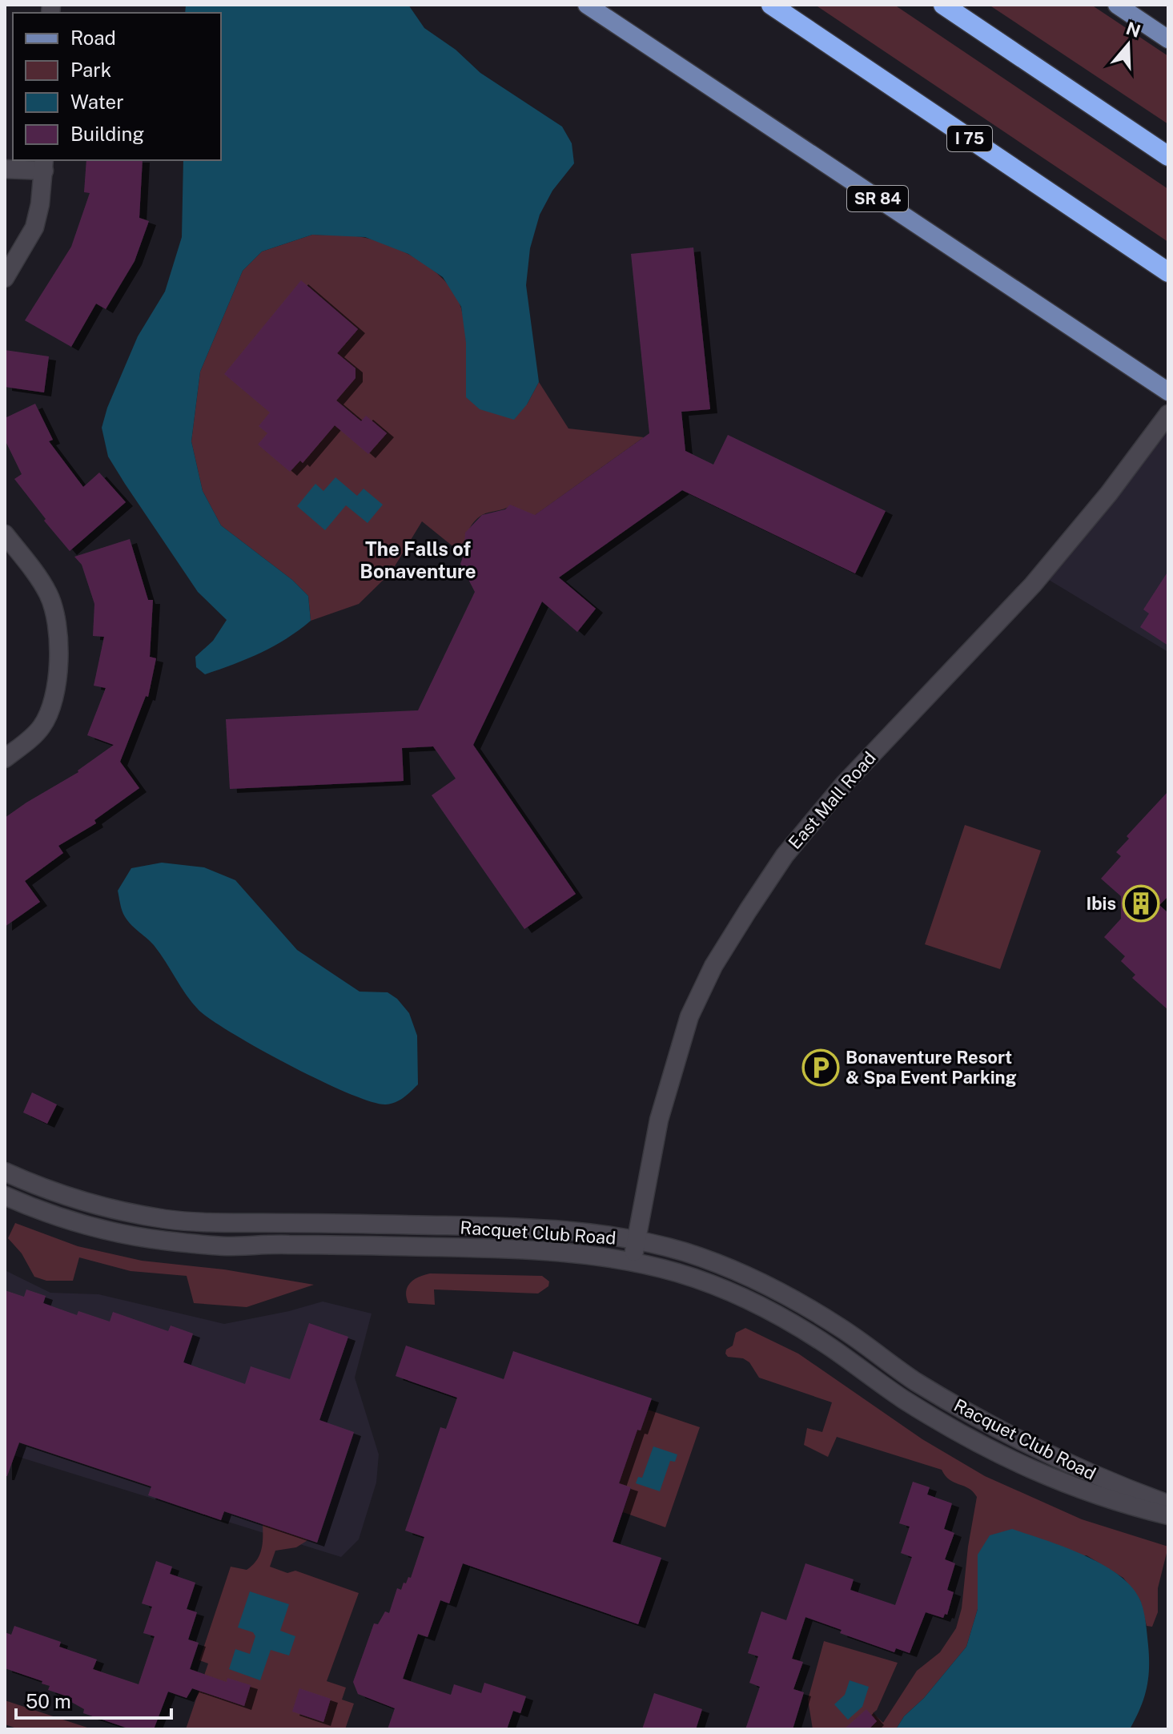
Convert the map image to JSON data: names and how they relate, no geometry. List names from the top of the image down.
{
  "streets": {
    "highway": ["I 75"],
    "main road": ["SR 84"],
    "street": ["East Mall Road", "Racquet Club Road"]
  },
  "crossings": [
    ["East Mall Road", "Racquet Club Road"]
  ],
  "districts": ["The Falls of Bonaventure"],
  "places": {
    "building": ["Ibis"],
    "parking": ["Bonaventure Resort & Spa Event Parking"]
  },
  "legend": [
    "Road",
    "Park",
    "Water",
    "Building"
  ],
  "scale_bar": "50 m",
  "north": "top"
}
